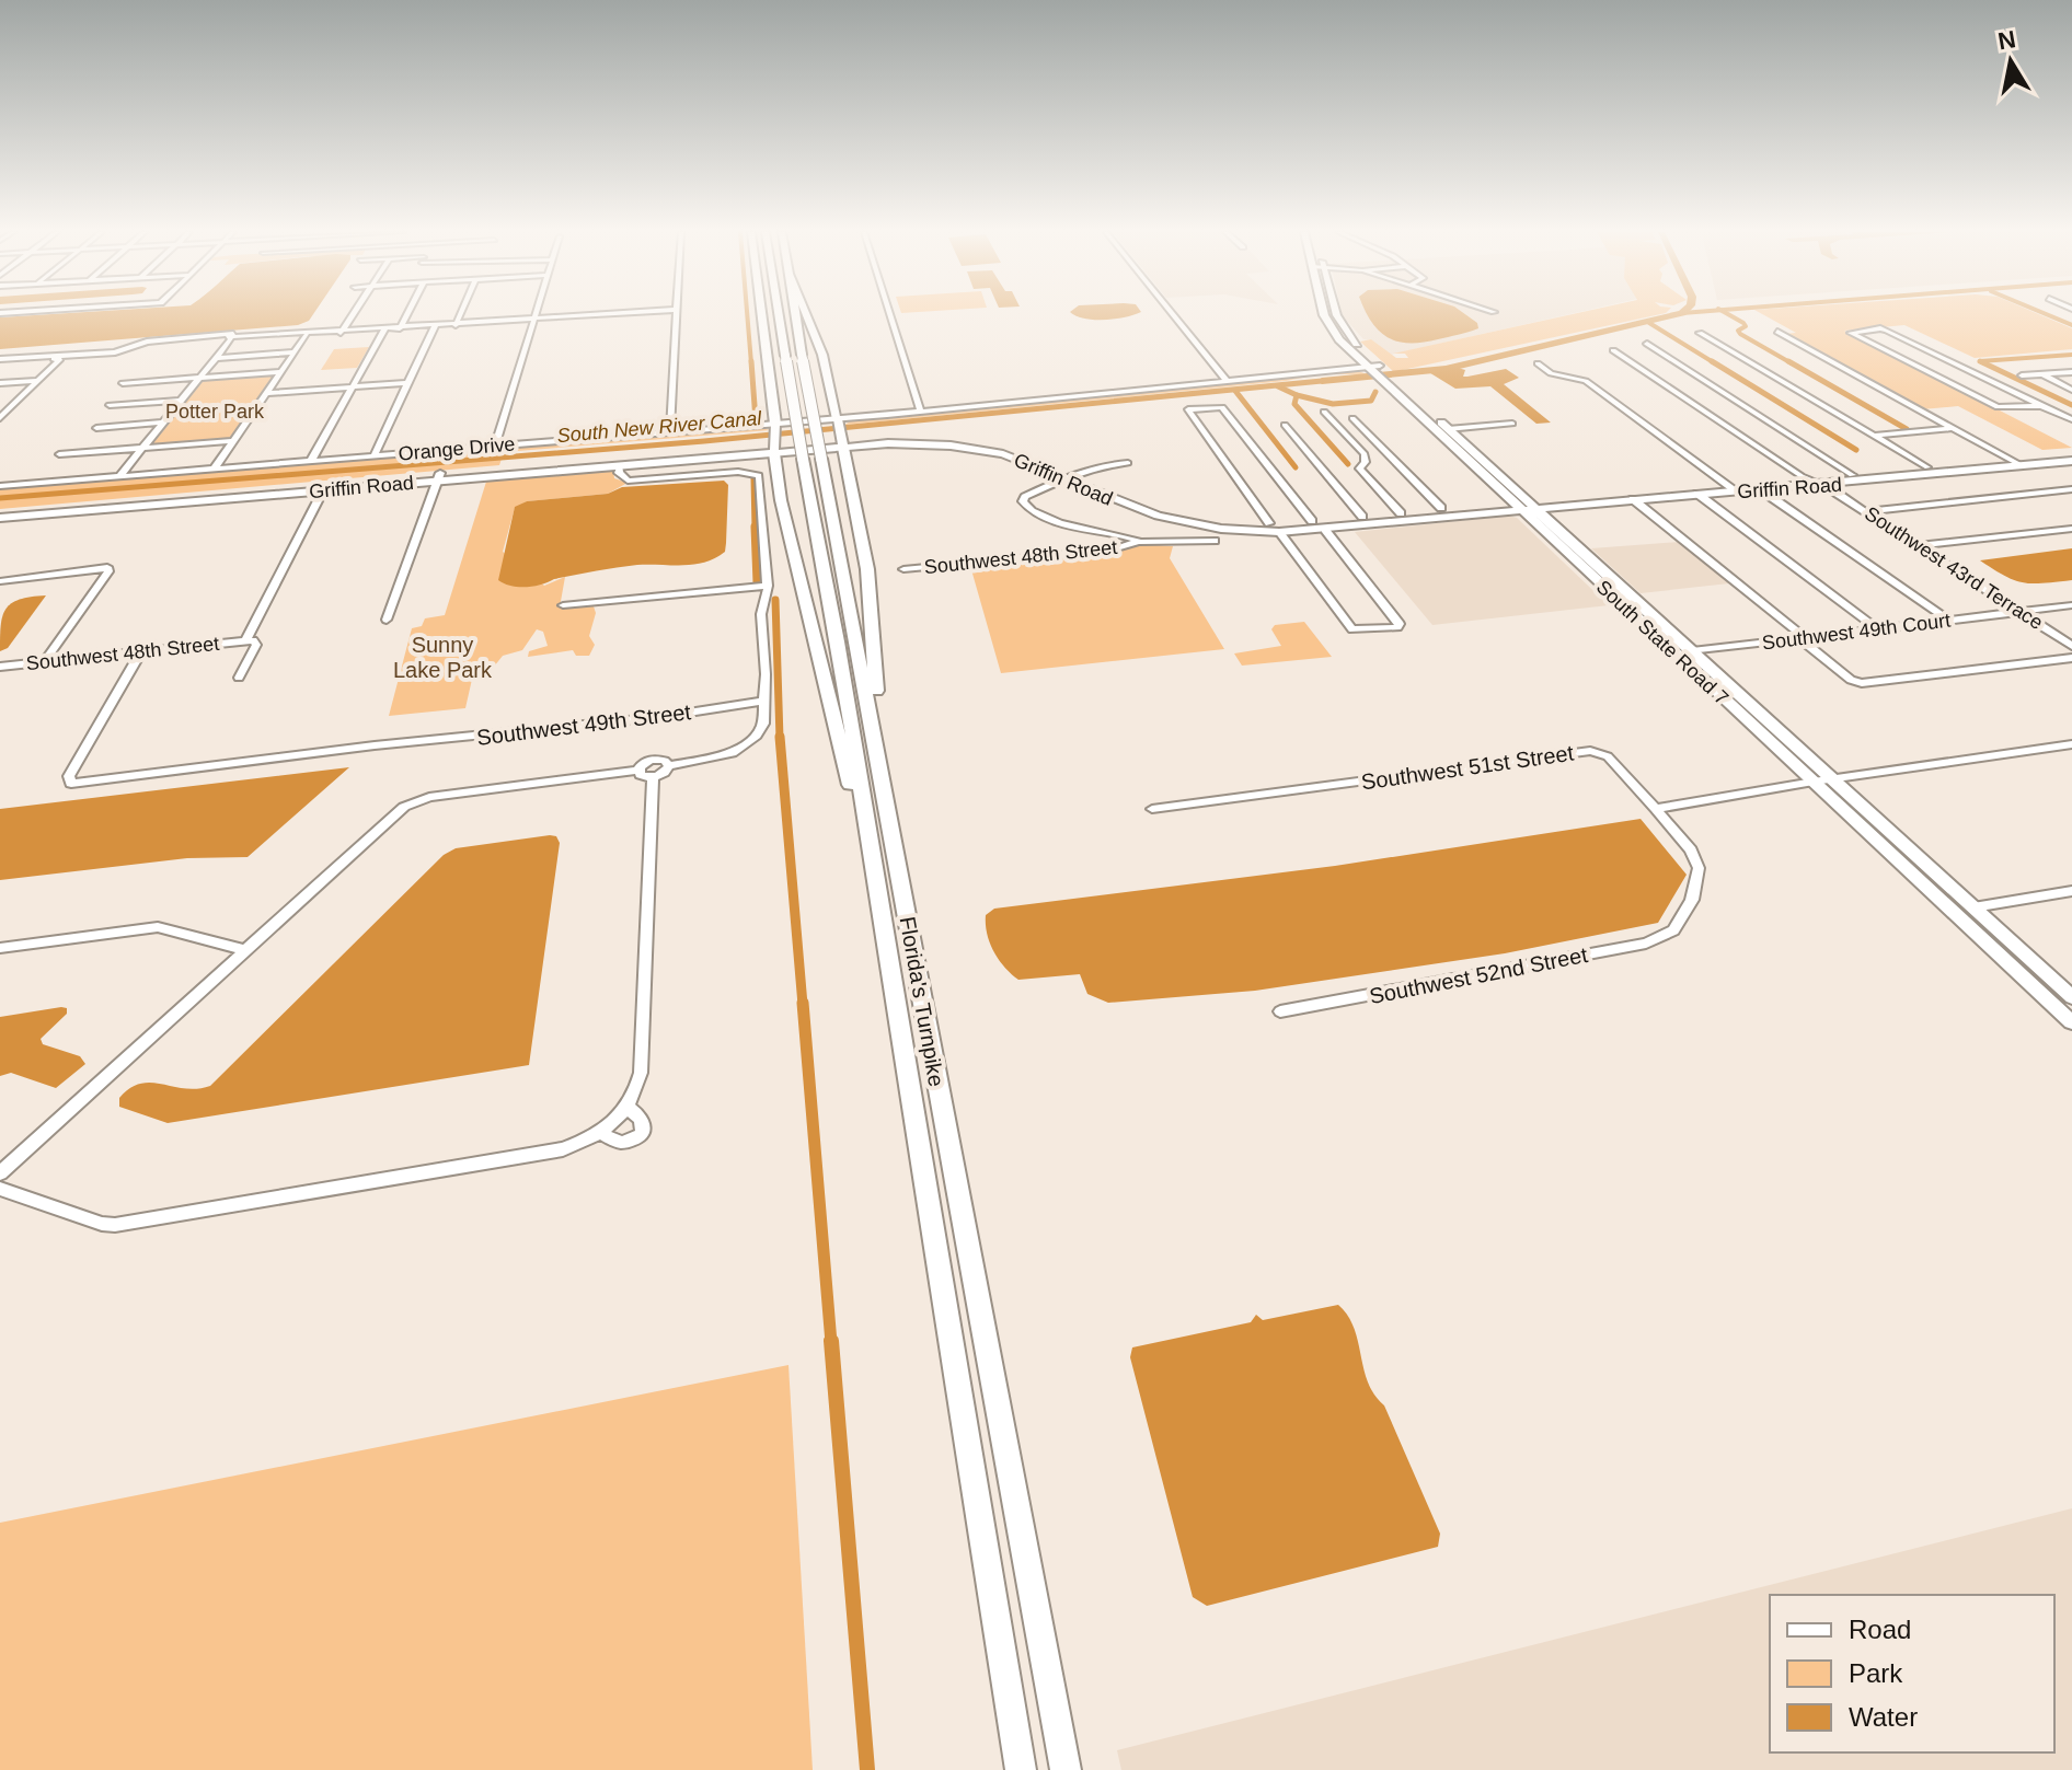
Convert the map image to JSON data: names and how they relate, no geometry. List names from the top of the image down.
{
  "streets": {
    "highway": ["Florida's Turnpike"],
    "main road": ["Griffin Road", "South State Road 7"],
    "street": [
      "Orange Drive",
      "Southwest 48th Street",
      "Southwest 43rd Terrace",
      "Southwest 49th Court",
      "Southwest 49th Street",
      "Southwest 51st Street",
      "Southwest 52nd Street"
    ]
  },
  "crossings": [
    ["Orange Drive", "Griffin Road"],
    ["Orange Drive", "South State Road 7"],
    ["Griffin Road", "Southwest 48th Street"],
    ["Griffin Road", "Southwest 43rd Terrace"],
    ["Griffin Road", "South State Road 7"],
    ["Southwest 48th Street", "Southwest 49th Street"],
    ["Southwest 43rd Terrace", "Southwest 49th Court"],
    ["Southwest 49th Court", "South State Road 7"],
    ["Southwest 51st Street", "Southwest 52nd Street"]
  ],
  "water": ["South New River Canal"],
  "parks": ["Potter Park", "Sunny Lake Park"],
  "legend": ["Road", "Park", "Water"],
  "north": "top"
}
